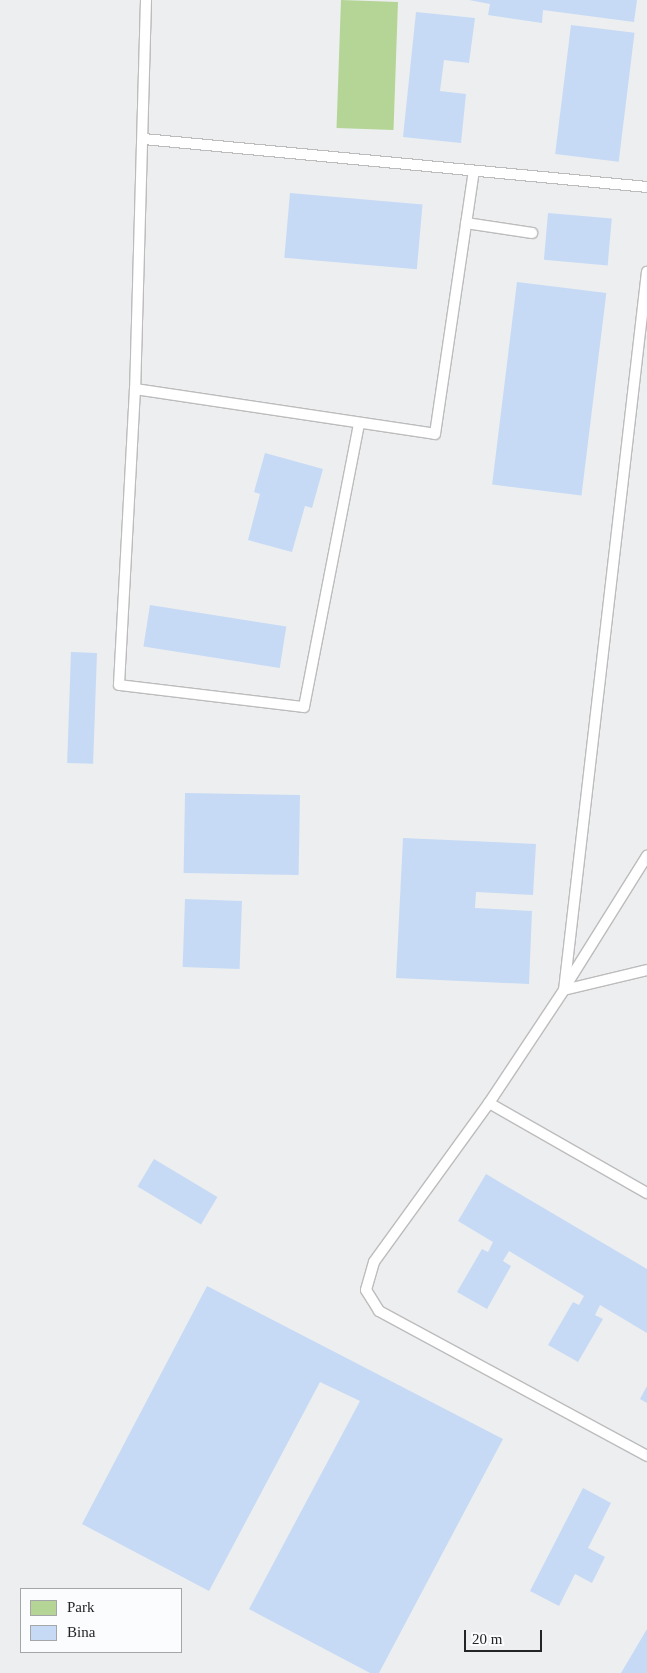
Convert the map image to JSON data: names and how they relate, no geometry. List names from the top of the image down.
{
  "legend": ["Park", "Bina"],
  "scale_bar": "20 m"
}
